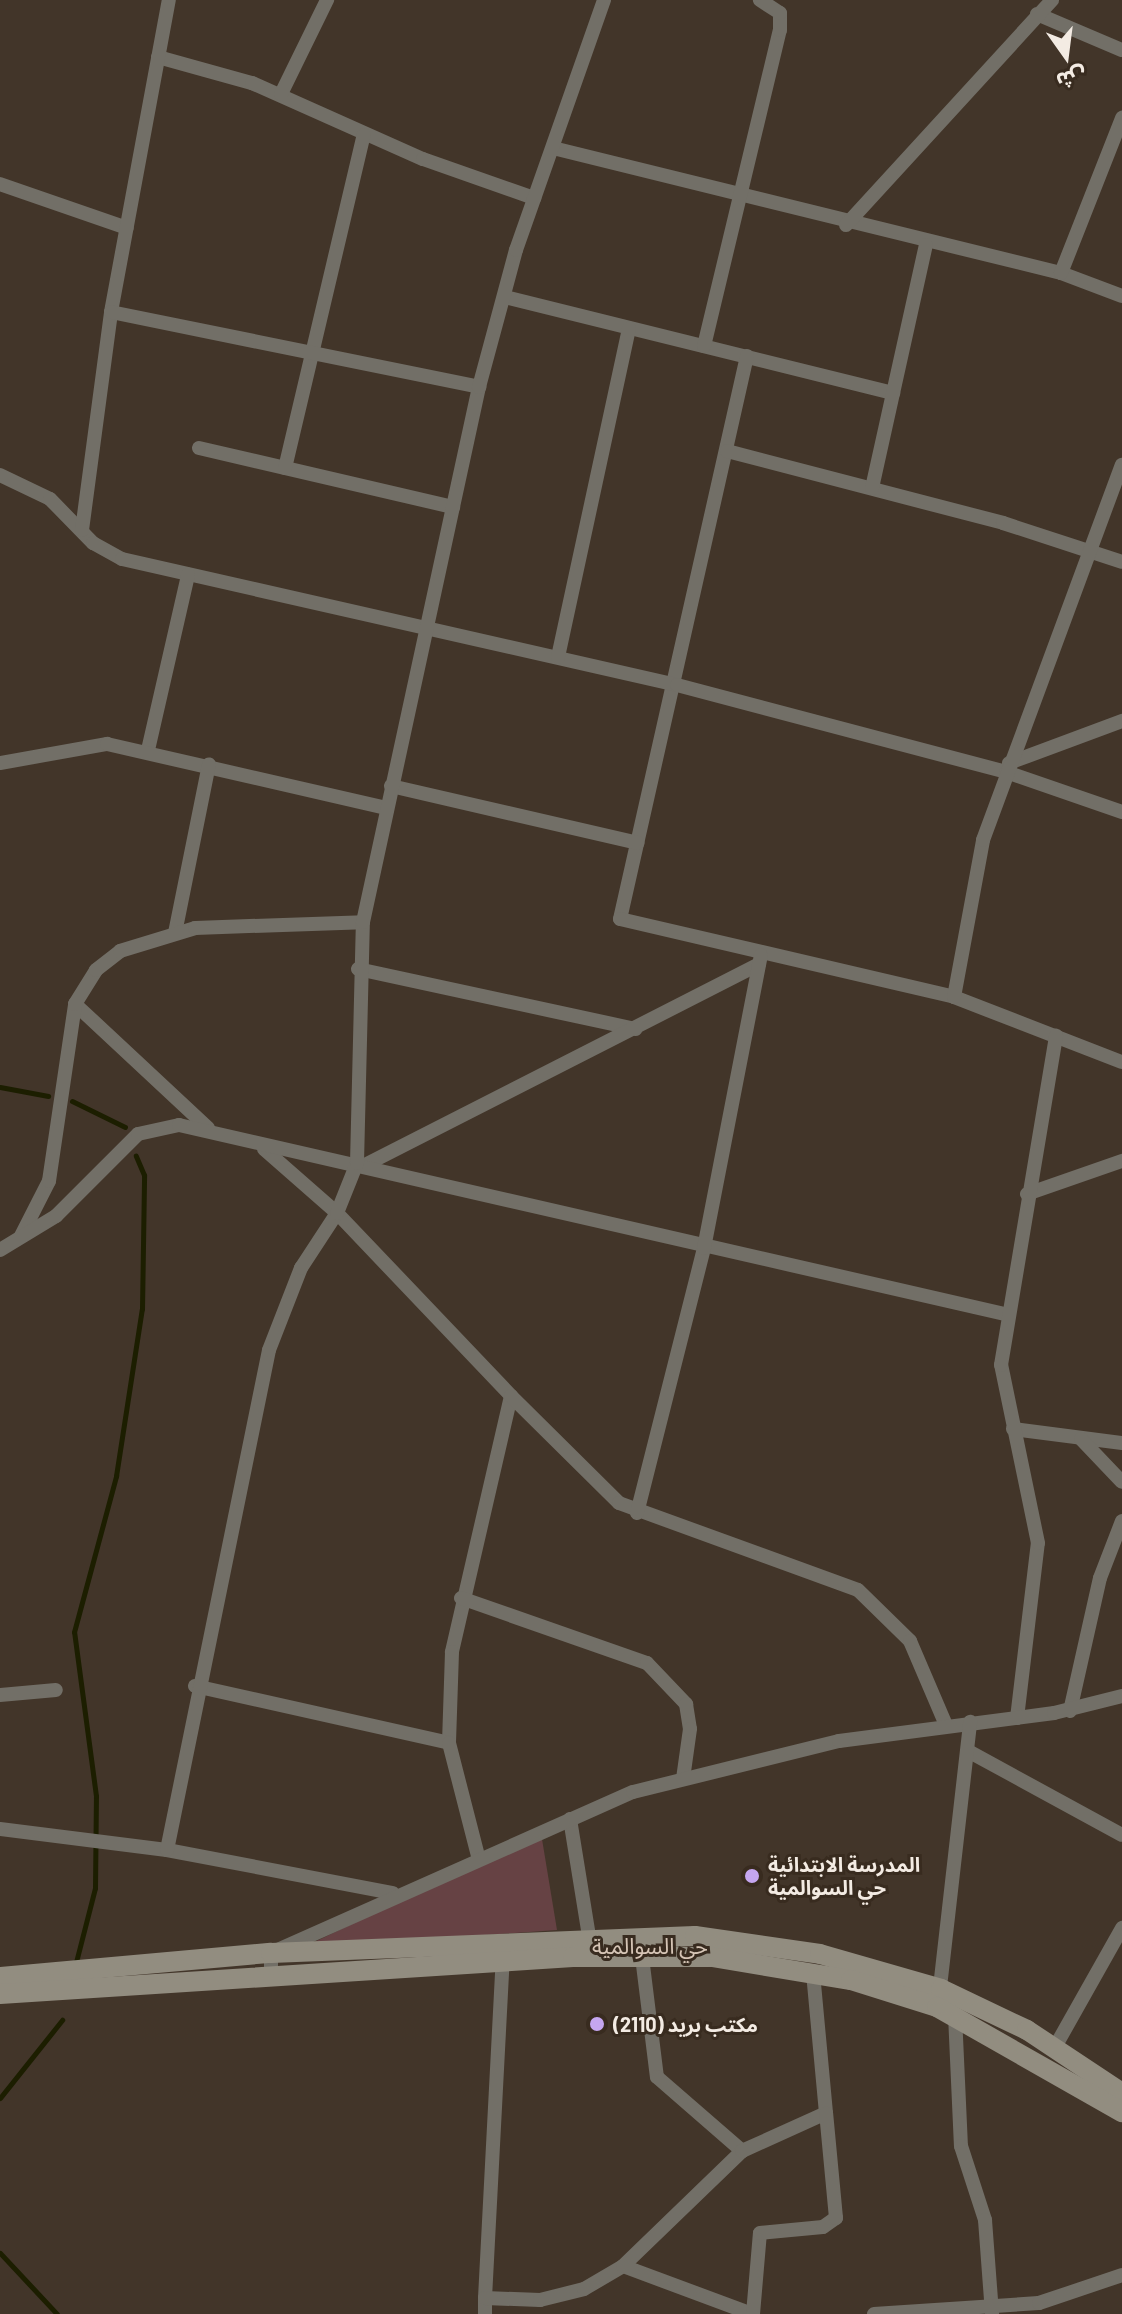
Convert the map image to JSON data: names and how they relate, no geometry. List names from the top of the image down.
{
  "districts": ["حي السوالمية"],
  "places": ["المدرسة الابتدائية حي السوالمية", "مكتب بريد (2110)"],
  "north": "bottom"
}
